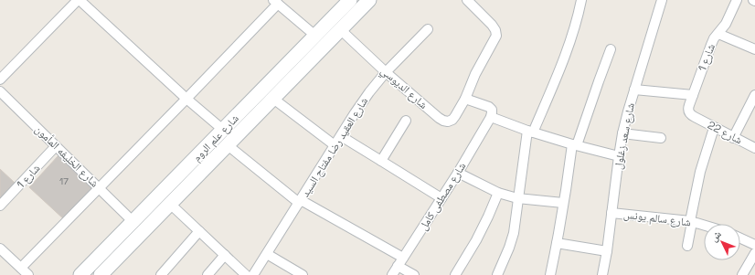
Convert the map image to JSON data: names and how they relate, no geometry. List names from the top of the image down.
{
  "streets": {
    "street": [
      "شارع 1",
      "شارع الديوسي",
      "شارع 22",
      "شارع سعد زغلول",
      "شارع علم الروم",
      "شارع العقيد رضا مفتاح السيد",
      "شارع الخليفه المأمون",
      "شارع مصطفى كامل",
      "شارع سالم يونس"
    ]
  },
  "crossings": [
    ["شارع 1", "شارع 22"],
    ["شارع 1", "شارع الخليفه المأمون"],
    ["شارع الديوسي", "شارع علم الروم"],
    ["شارع الديوسي", "شارع العقيد رضا مفتاح السيد"],
    ["شارع سعد زغلول", "شارع سالم يونس"],
    ["شارع علم الروم", "شارع الخليفه المأمون"]
  ],
  "house_numbers": ["17"],
  "north": "top left"
}
